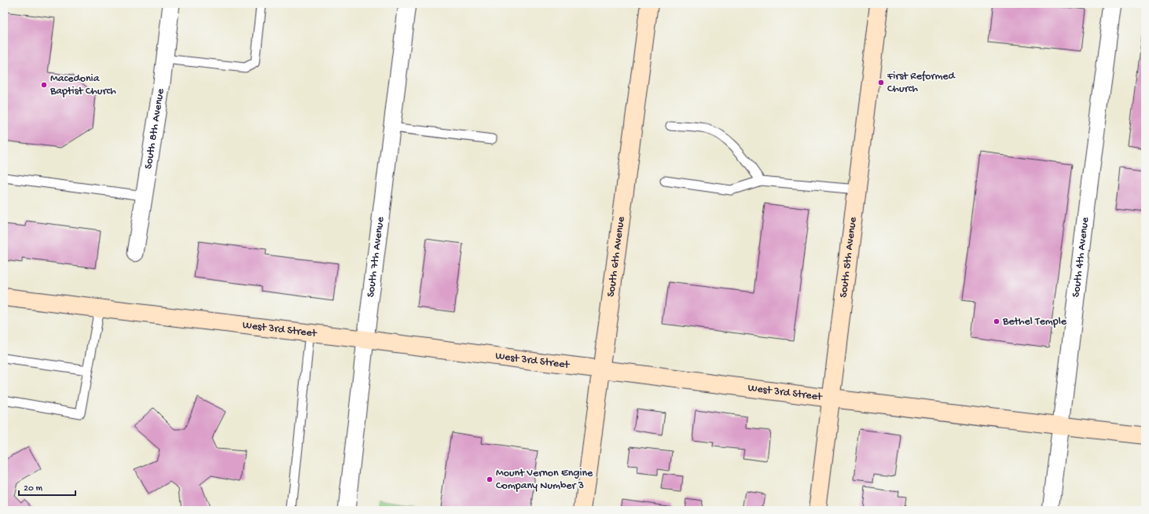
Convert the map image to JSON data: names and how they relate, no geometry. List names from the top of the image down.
{
  "streets": {
    "street": [
      "South 8th Avenue",
      "South 7th Avenue",
      "South 6th Avenue",
      "South 5th Avenue",
      "South 4th Avenue",
      "West 3rd Street"
    ]
  },
  "crossings": [
    ["South 7th Avenue", "West 3rd Street"],
    ["South 6th Avenue", "West 3rd Street"],
    ["South 5th Avenue", "West 3rd Street"],
    ["South 4th Avenue", "West 3rd Street"]
  ],
  "places": [
    "First Reformed Church",
    "Macedonia Baptist Church",
    "Bethel Temple",
    "Mount Vernon Engine Company Number 3"
  ],
  "scale_bar": "20 m"
}
